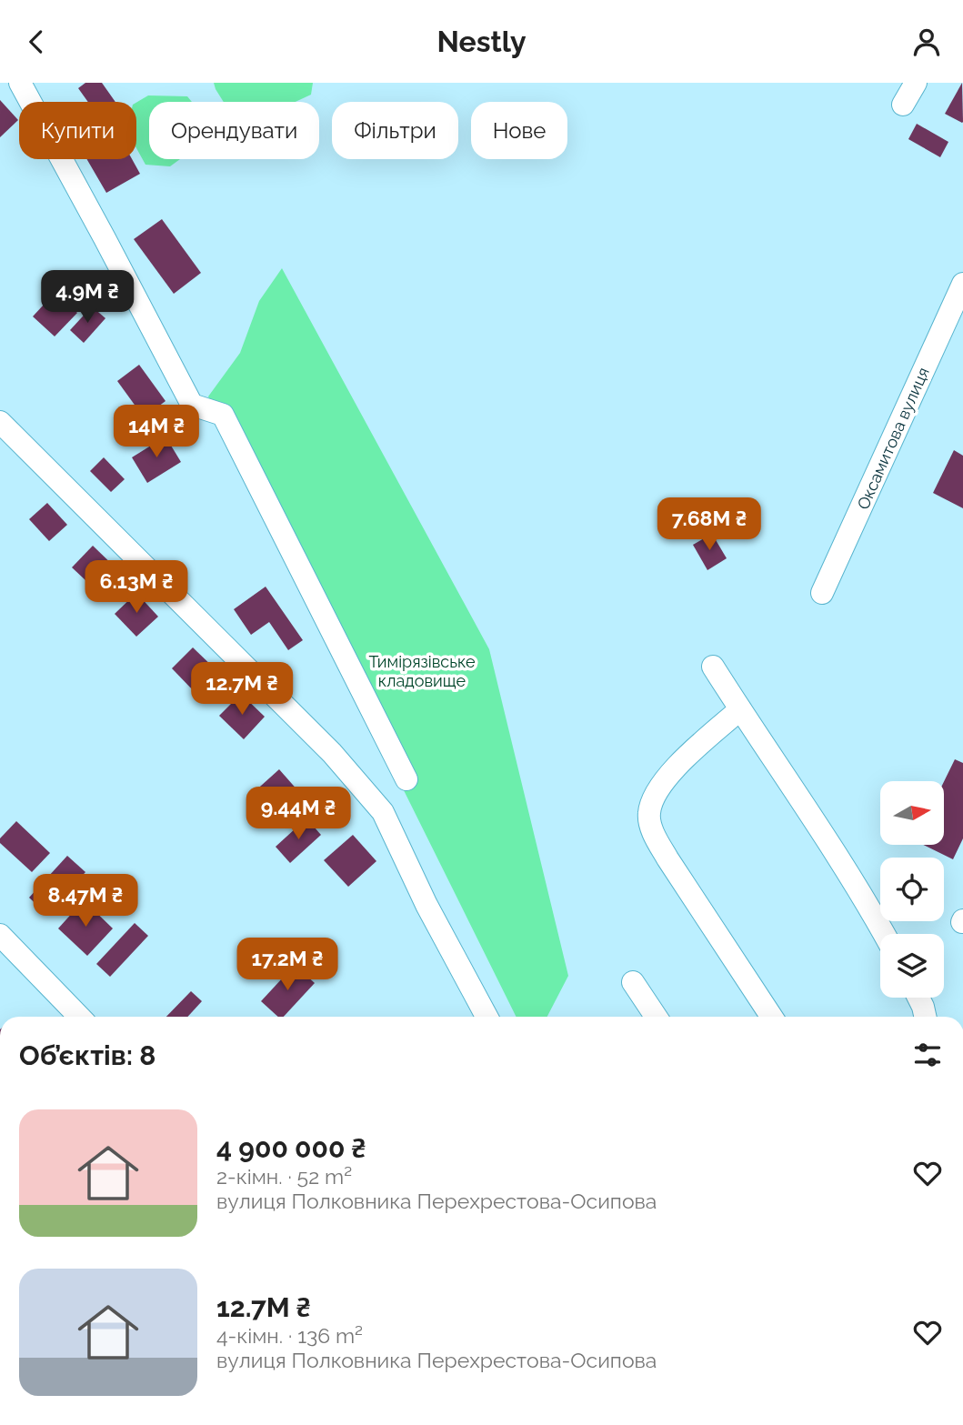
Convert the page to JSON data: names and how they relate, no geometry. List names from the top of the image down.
{
  "streets": {
    "street": ["Оксамитова вулиця"]
  },
  "parks": ["Тимірязівське кладовище"],
  "north": "right",
  "page": {
    "header": "Nestly",
    "chip": [
      "Купити",
      "Орендувати",
      "Фільтри",
      "Нове"
    ],
    "price": [
      "4.9M ₴",
      "14M ₴",
      "7.68M ₴",
      "6.13M ₴",
      "12.7M ₴",
      "9.44M ₴",
      "8.47M ₴",
      "17.2M ₴"
    ],
    "heading": "Об’єктів: 8",
    "list": [
      {
        "name": "4 900 000 ₴",
        "note": "2-кімн. · 52 m² · вулиця Полковника Перехрестова-Осипова"
      },
      {
        "name": "12.7M ₴",
        "note": "4-кімн. · 136 m² · вулиця Полковника Перехрестова-Осипова"
      }
    ]
  }
}
